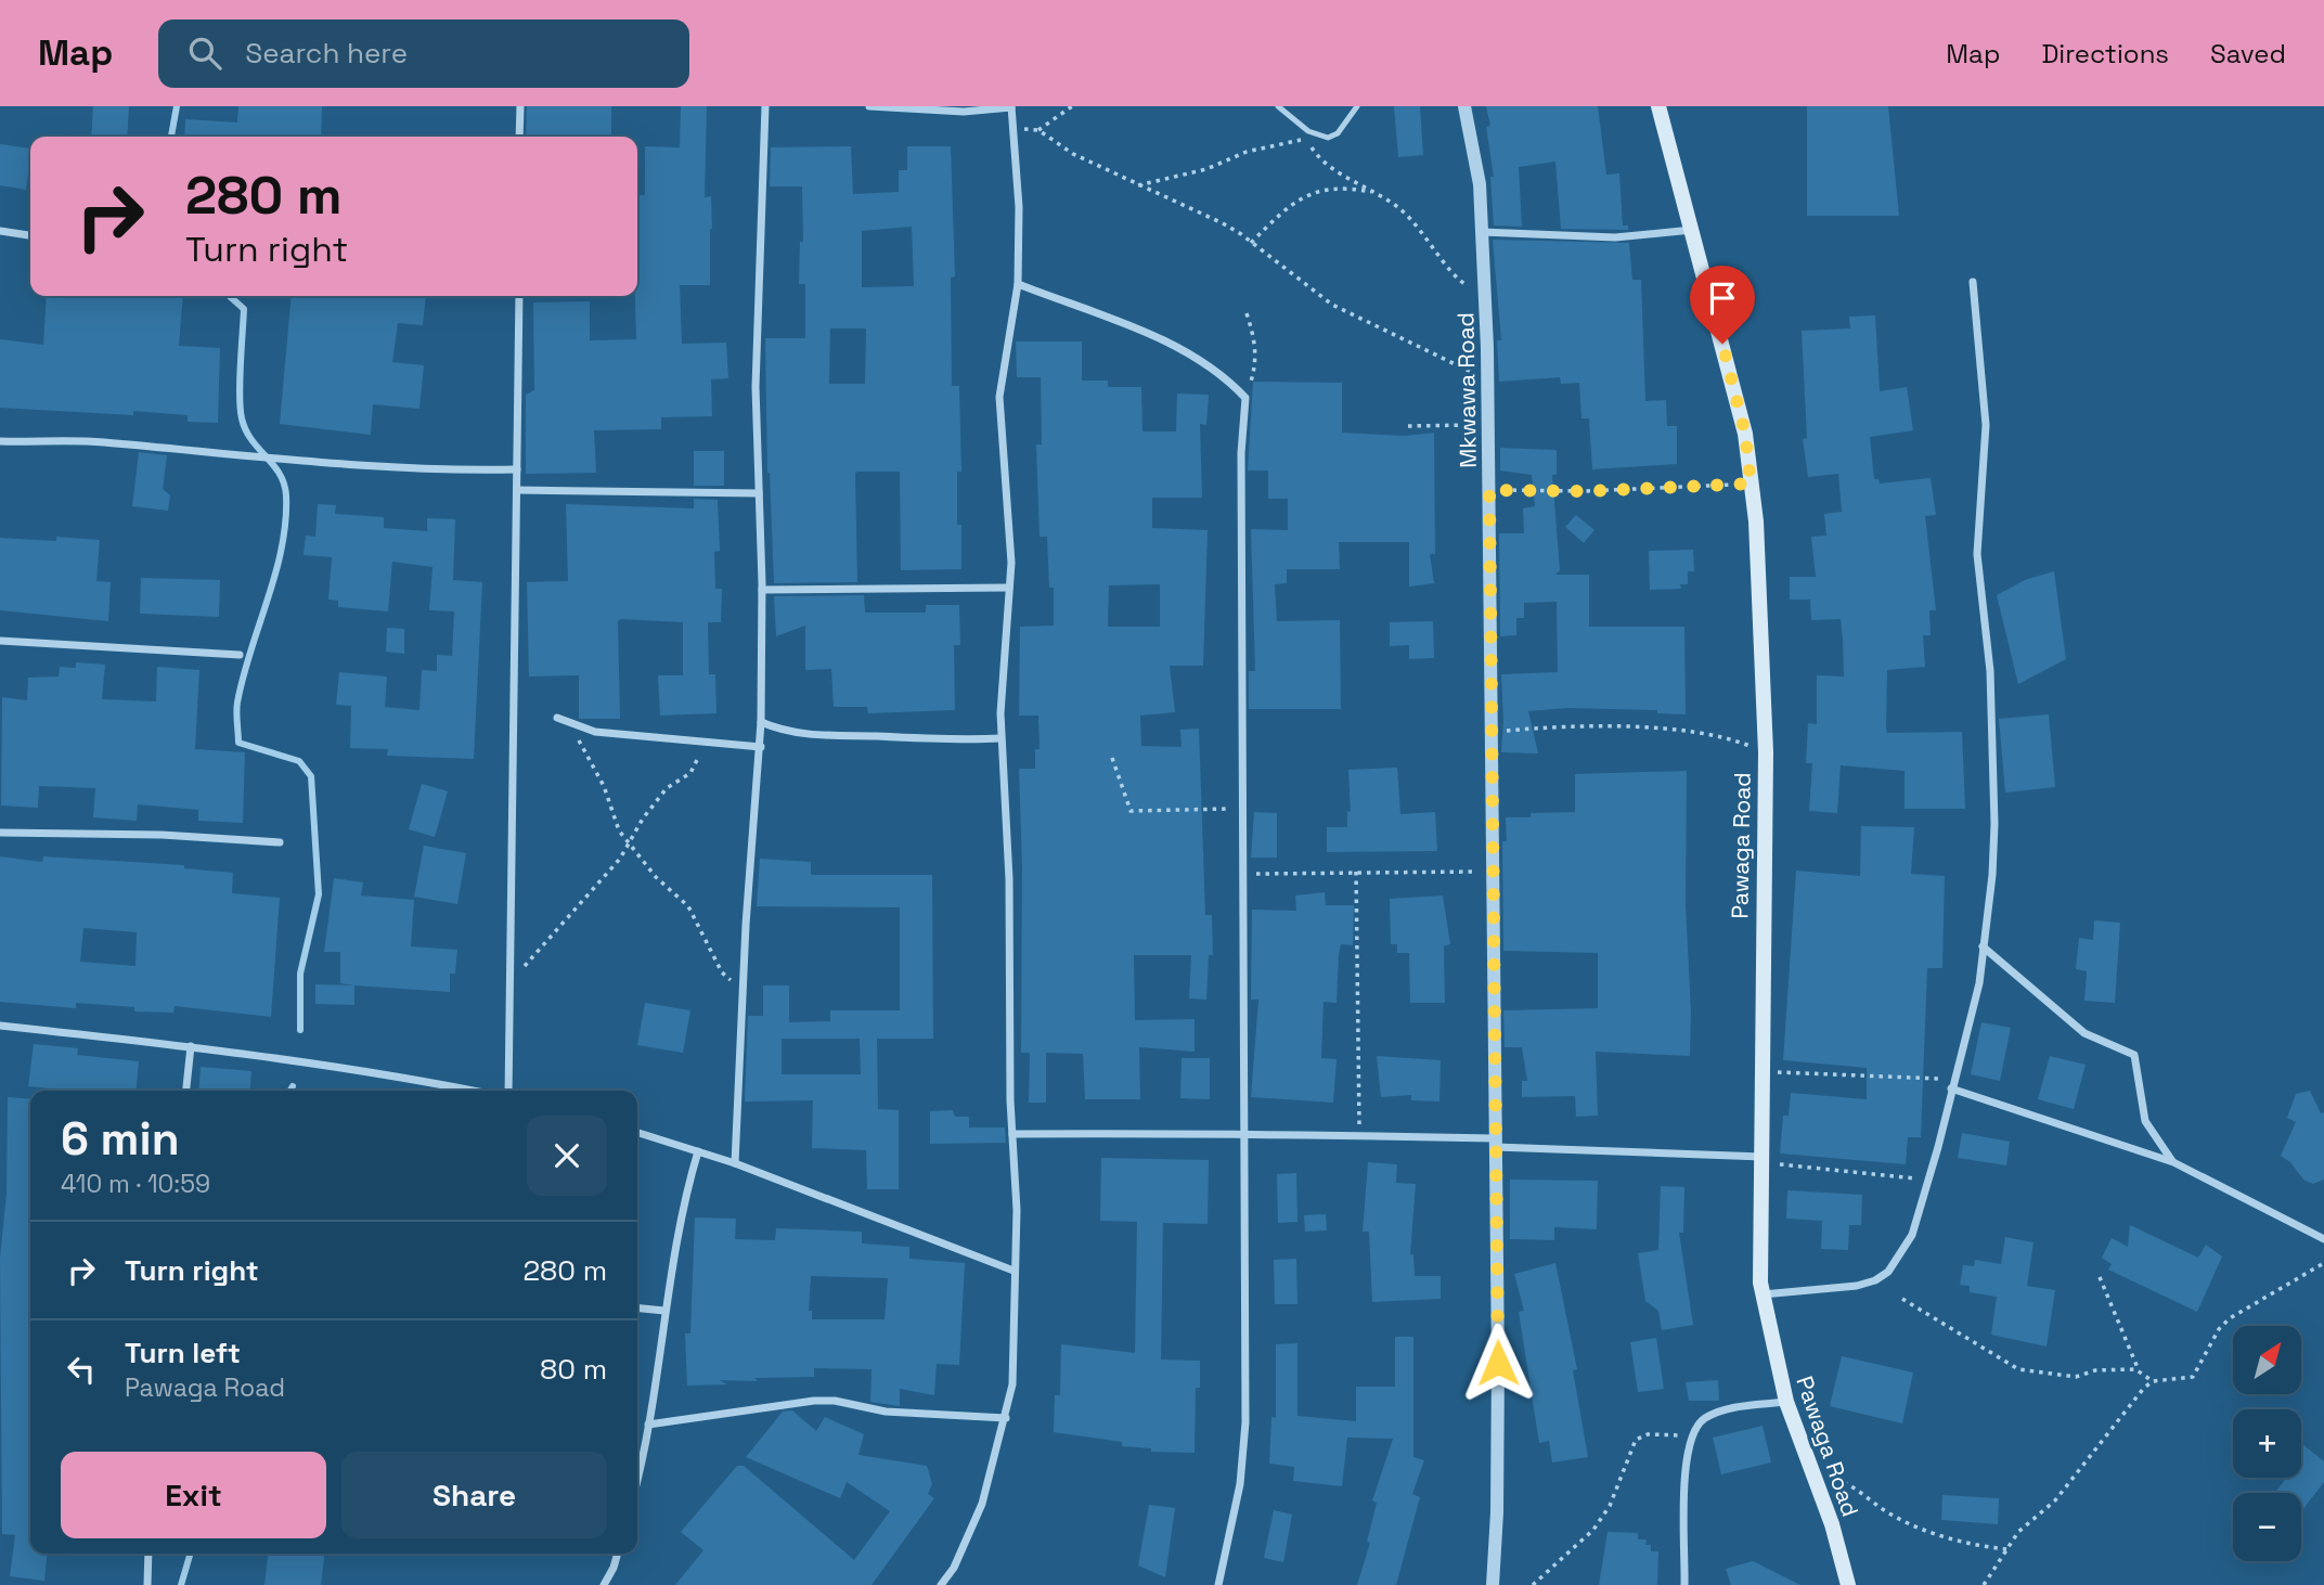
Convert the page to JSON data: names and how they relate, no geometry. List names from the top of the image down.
{
  "streets": {
    "main road": ["Pawaga Road"],
    "street": ["Mkwawa Road"]
  },
  "north": "top right",
  "page": {
    "header": "Map",
    "search": "Search here",
    "nav": ["Map", "Directions", "Saved"],
    "turn": ["280 m", "Turn right"],
    "heading": ["6 min", "410 m · 10:59"],
    "list": [
      {
        "name": "Turn right",
        "value": "280 m"
      },
      {
        "name": "Turn left",
        "note": "Pawaga Road",
        "value": "80 m"
      }
    ],
    "map_buttons": ["+", "−"],
    "buttons": ["Exit", "Share"]
  }
}
